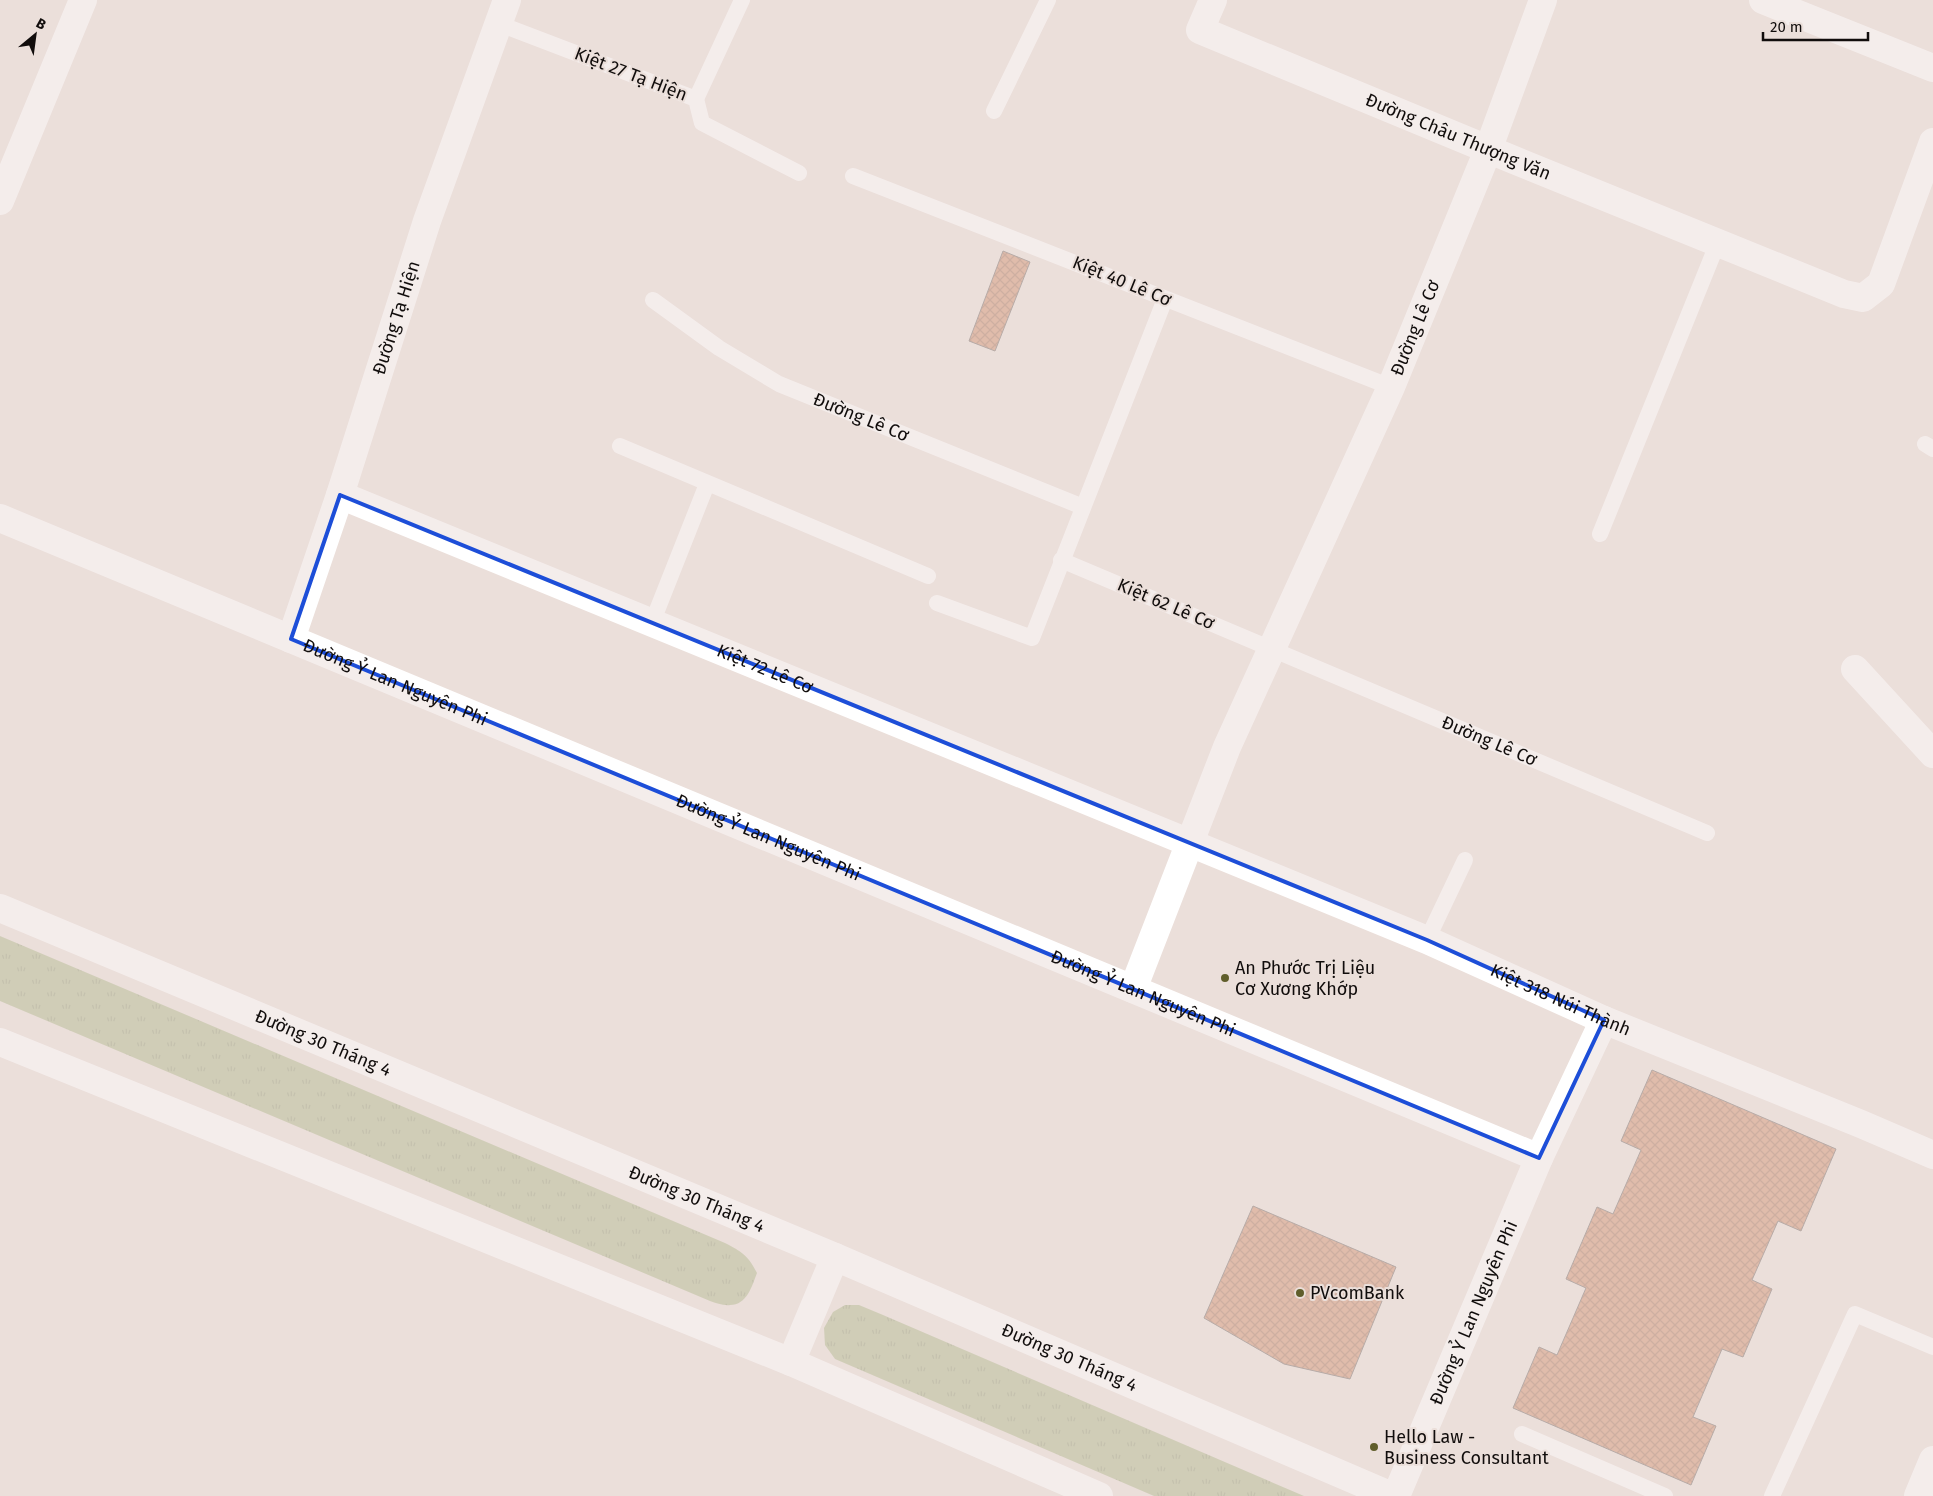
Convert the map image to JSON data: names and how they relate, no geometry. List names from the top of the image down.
{
  "streets": {
    "street": [
      "Đường Châu Thượng Văn",
      "Đường Tạ Hiện",
      "Đường Lê Cơ",
      "Kiệt 72 Lê Cơ",
      "Đường Ỷ Lan Nguyên Phi",
      "Kiệt 318 Núi Thành",
      "Đường 30 Tháng 4"
    ],
    "lane": ["Kiệt 27 Tạ Hiện", "Kiệt 40 Lê Cơ", "Kiệt 62 Lê Cơ"]
  },
  "crossings": [
    ["Kiệt 27 Tạ Hiện", "Đường Tạ Hiện"],
    ["Đường Châu Thượng Văn", "Đường Lê Cơ"],
    ["Kiệt 40 Lê Cơ", "Đường Lê Cơ"],
    ["Đường Tạ Hiện", "Kiệt 72 Lê Cơ"],
    ["Đường Tạ Hiện", "Đường Ỷ Lan Nguyên Phi"],
    ["Đường Lê Cơ", "Kiệt 62 Lê Cơ"],
    ["Đường Lê Cơ", "Kiệt 72 Lê Cơ"],
    ["Đường Lê Cơ", "Đường Ỷ Lan Nguyên Phi"],
    ["Đường Lê Cơ", "Kiệt 318 Núi Thành"],
    ["Kiệt 72 Lê Cơ", "Kiệt 318 Núi Thành"],
    ["Đường Ỷ Lan Nguyên Phi", "Kiệt 318 Núi Thành"]
  ],
  "places": ["An Phước Trị Liệu Cơ Xương Khớp", "PVcomBank", "Hello Law - Business Consultant"],
  "scale_bar": "20 m",
  "north": "top right"
}
